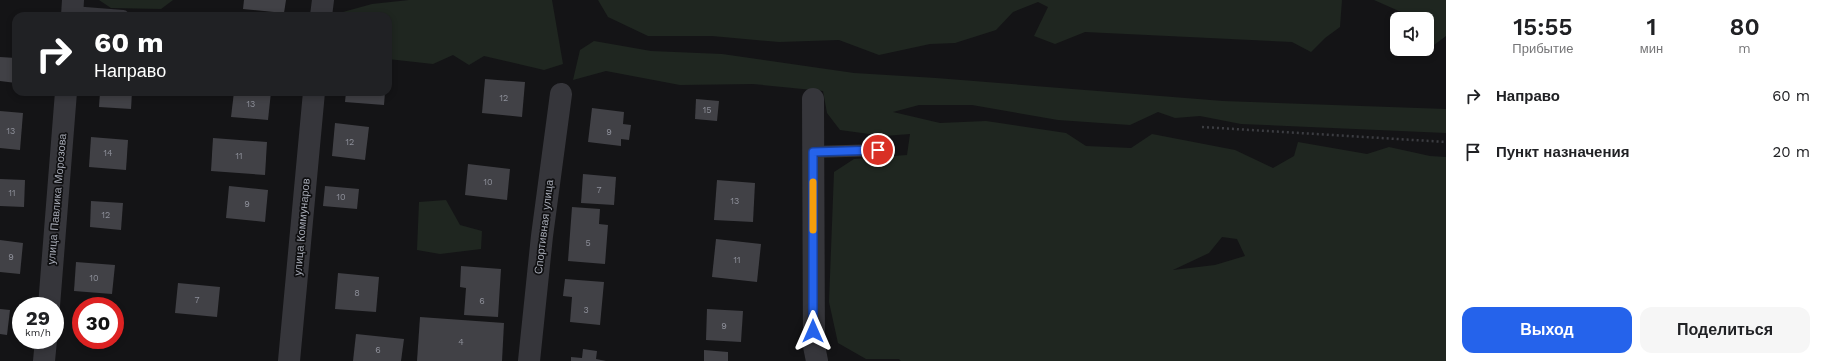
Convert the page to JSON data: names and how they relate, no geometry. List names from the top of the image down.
{
  "streets": {
    "street": ["улица Павлика Морозова", "улица Коммунаров", "Спортивная улица"]
  },
  "house_numbers": [
    "12",
    "13",
    "15",
    "13",
    "9",
    "12",
    "14",
    "11",
    "10",
    "7",
    "11",
    "10",
    "13",
    "9",
    "12",
    "5",
    "9",
    "11",
    "10",
    "8",
    "7",
    "6",
    "3",
    "9",
    "4",
    "6"
  ],
  "page": {
    "eta": [
      "15:55",
      "Прибытие",
      "1",
      "мин",
      "80",
      "m"
    ],
    "turn": ["60 m", "Направо"],
    "list": [
      {
        "name": "Направо",
        "value": "60 m"
      },
      {
        "name": "Пункт назначения",
        "value": "20 m"
      }
    ],
    "speed": "29 km/h",
    "limit": "30",
    "buttons": ["Выход", "Поделиться"]
  }
}
